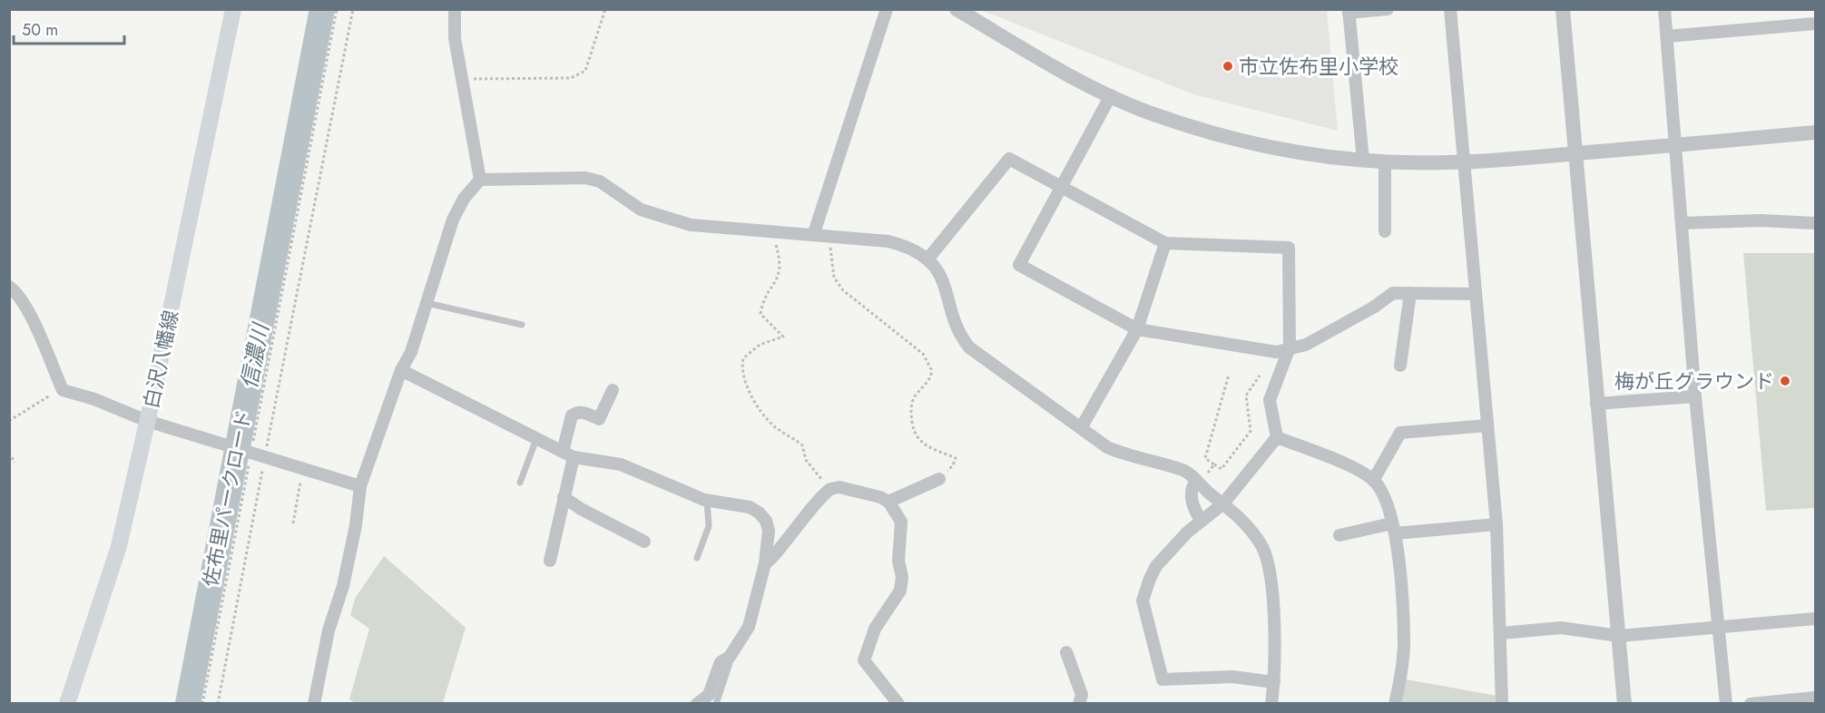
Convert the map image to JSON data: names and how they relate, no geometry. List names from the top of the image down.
{
  "streets": {
    "main road": ["白沢八幡線"],
    "path": ["佐布里パークロード"]
  },
  "water": ["信濃川"],
  "places": ["市立佐布里小学校", "梅が丘グラウンド"],
  "scale_bar": "50 m"
}
